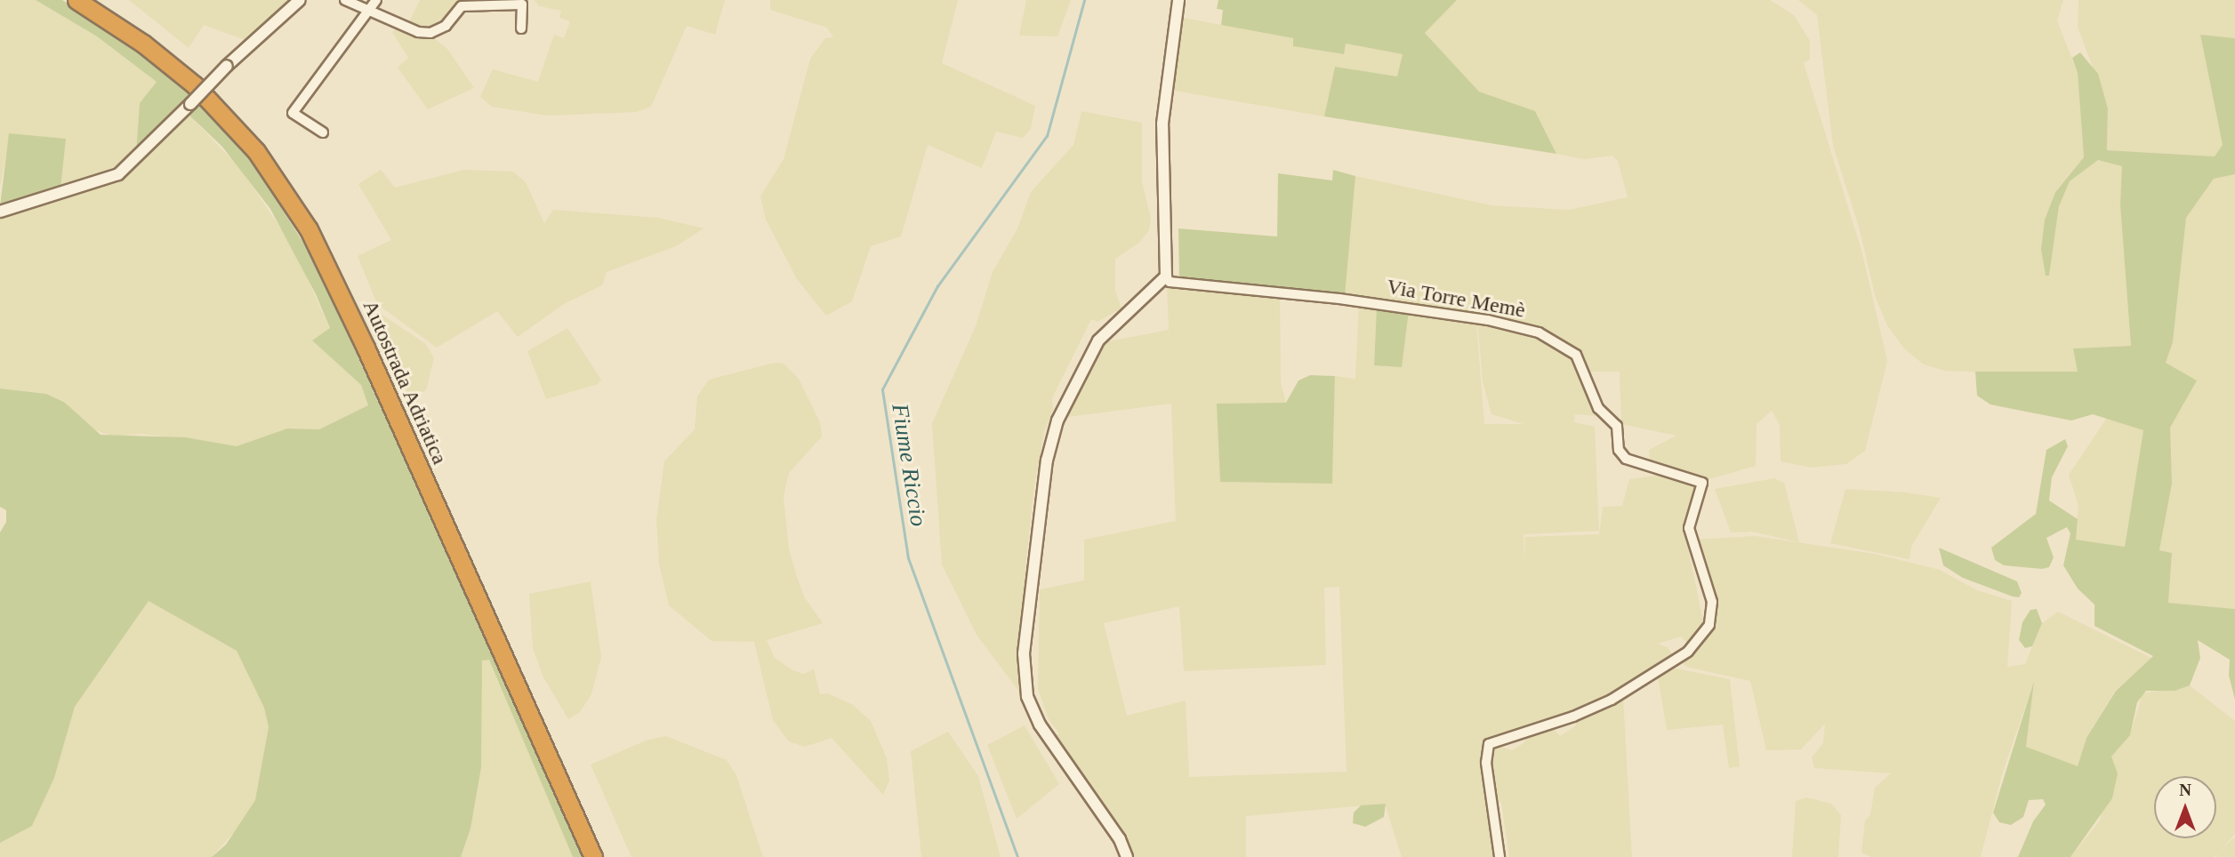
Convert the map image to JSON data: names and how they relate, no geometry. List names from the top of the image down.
{
  "streets": {
    "highway": ["Autostrada Adriatica"],
    "street": ["Via Torre Memè"]
  },
  "water": ["Fiume Riccio"],
  "north": "top"
}
